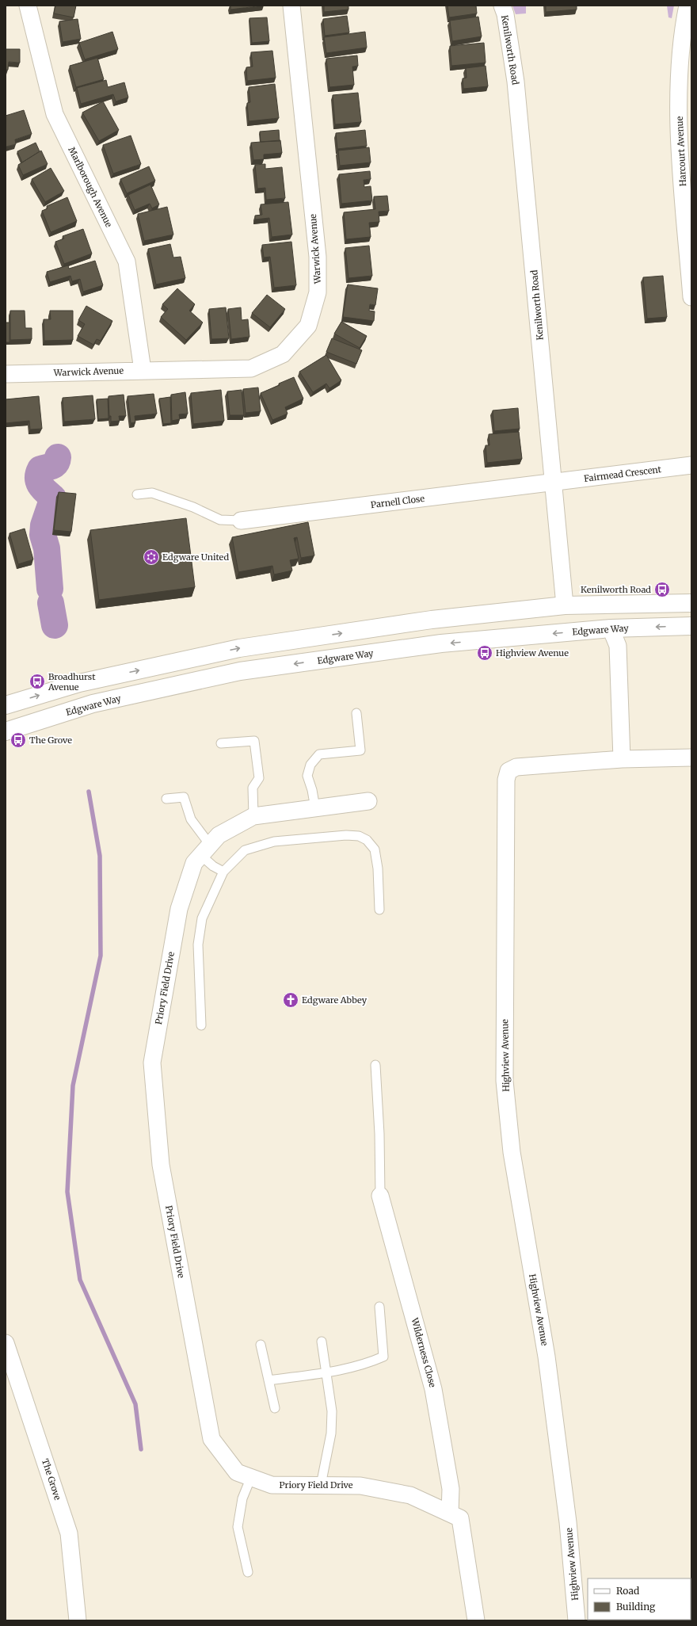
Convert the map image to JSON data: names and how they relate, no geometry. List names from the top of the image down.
{
  "streets": {
    "highway": ["Edgware Way"],
    "street": [
      "Kenilworth Road",
      "Harcourt Avenue",
      "Marlborough Avenue",
      "Warwick Avenue",
      "Fairmead Crescent",
      "Parnell Close",
      "Priory Field Drive",
      "Highview Avenue",
      "Wilderness Close",
      "The Grove"
    ]
  },
  "crossings": [
    ["Kenilworth Road", "Fairmead Crescent"],
    ["Kenilworth Road", "Parnell Close"],
    ["Marlborough Avenue", "Warwick Avenue"],
    ["Fairmead Crescent", "Parnell Close"],
    ["Priory Field Drive", "Wilderness Close"]
  ],
  "places": {
    "synagogue": ["Edgware United"],
    "bus stop": [
      "Kenilworth Road",
      "Highview Avenue",
      "Broadhurst Avenue",
      "The Grove"
    ],
    "church": ["Edgware Abbey"]
  },
  "legend": ["Road", "Building"]
}
